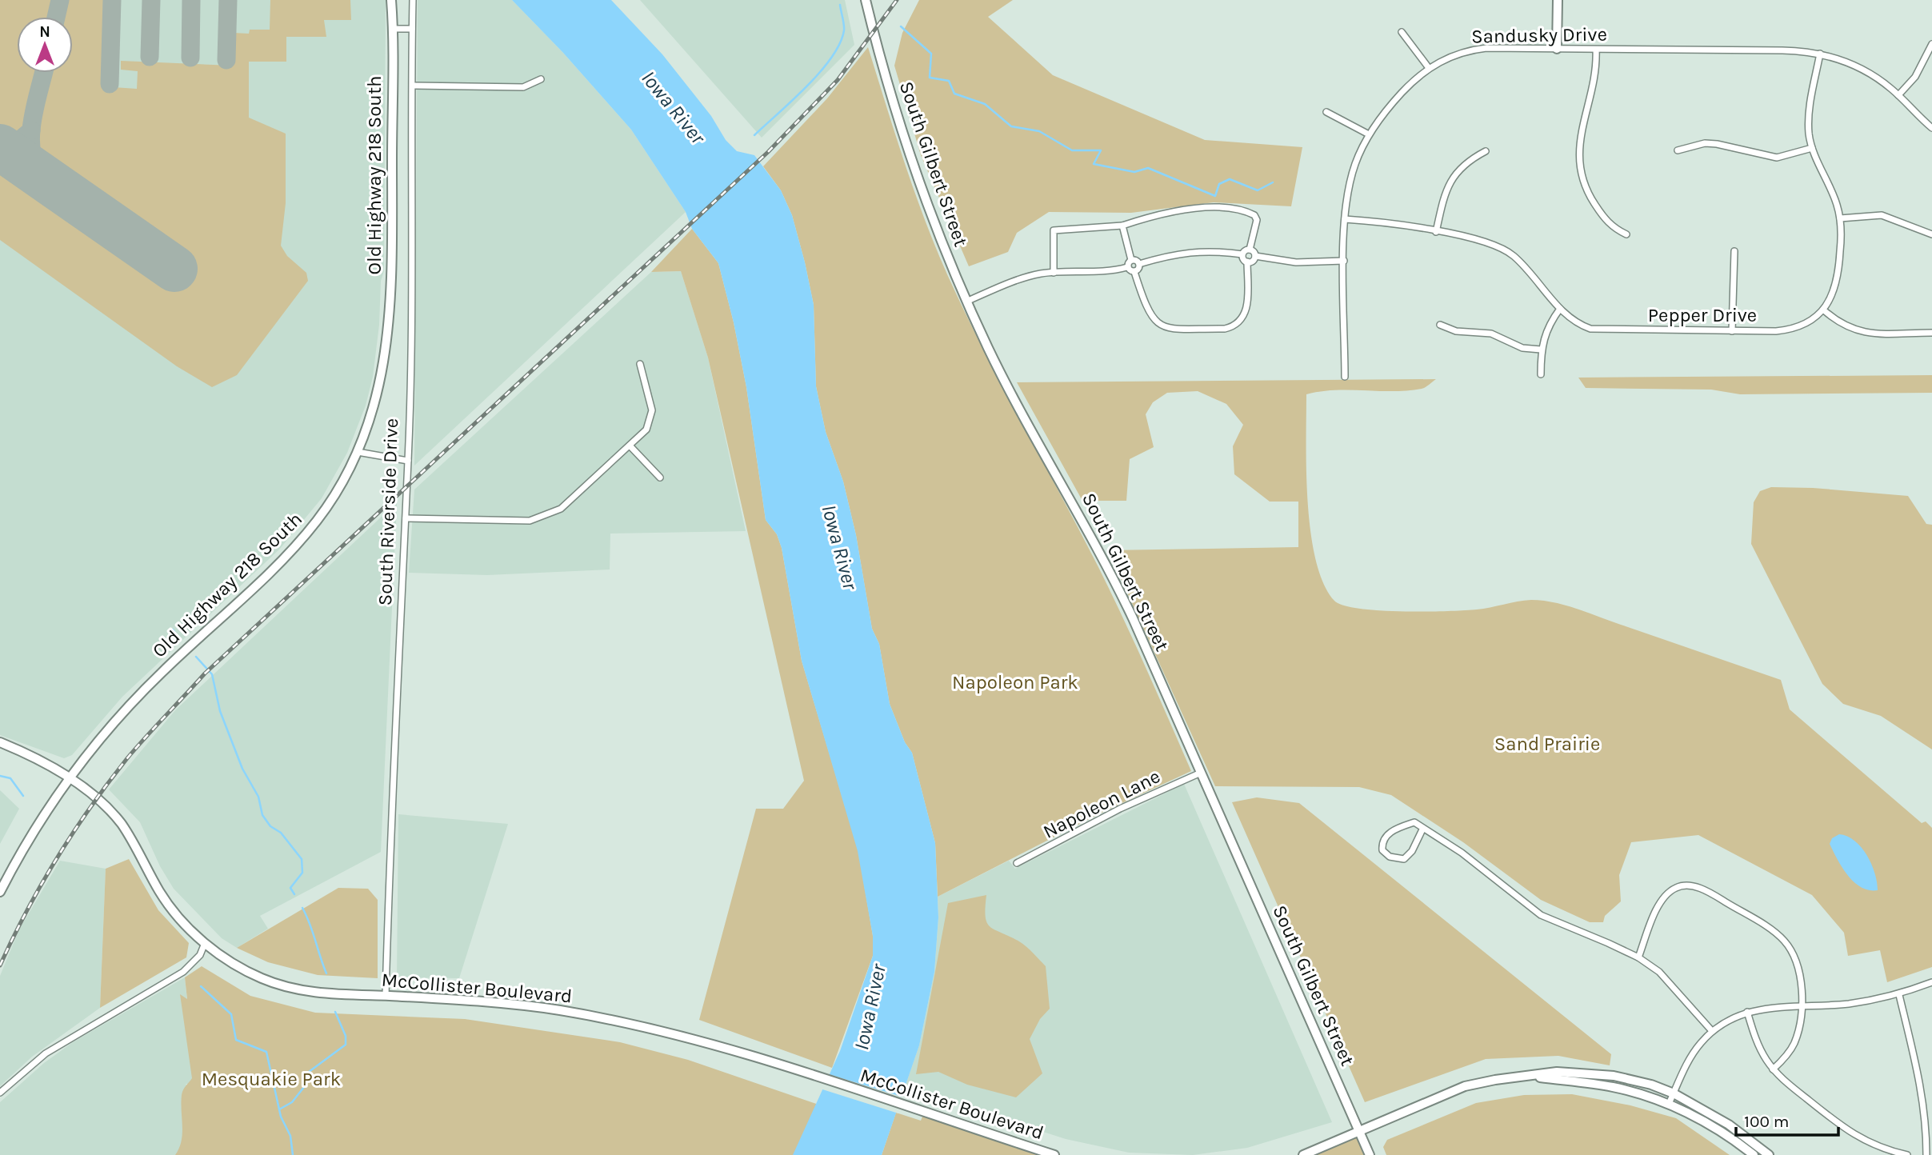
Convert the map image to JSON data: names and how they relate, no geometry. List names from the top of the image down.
{
  "streets": {
    "main road": ["South Gilbert Street", "Old Highway 218 South", "McCollister Boulevard"],
    "street": [
      "Sandusky Drive",
      "Pepper Drive",
      "South Riverside Drive",
      "Napoleon Lane"
    ]
  },
  "crossings": [
    ["Sandusky Drive", "Pepper Drive"],
    ["South Gilbert Street", "Napoleon Lane"],
    ["Old Highway 218 South", "McCollister Boulevard"],
    ["South Riverside Drive", "McCollister Boulevard"]
  ],
  "water": ["Iowa River"],
  "parks": ["Napoleon Park", "Sand Prairie", "Mesquakie Park"],
  "scale_bar": "100 m",
  "north": "top"
}
